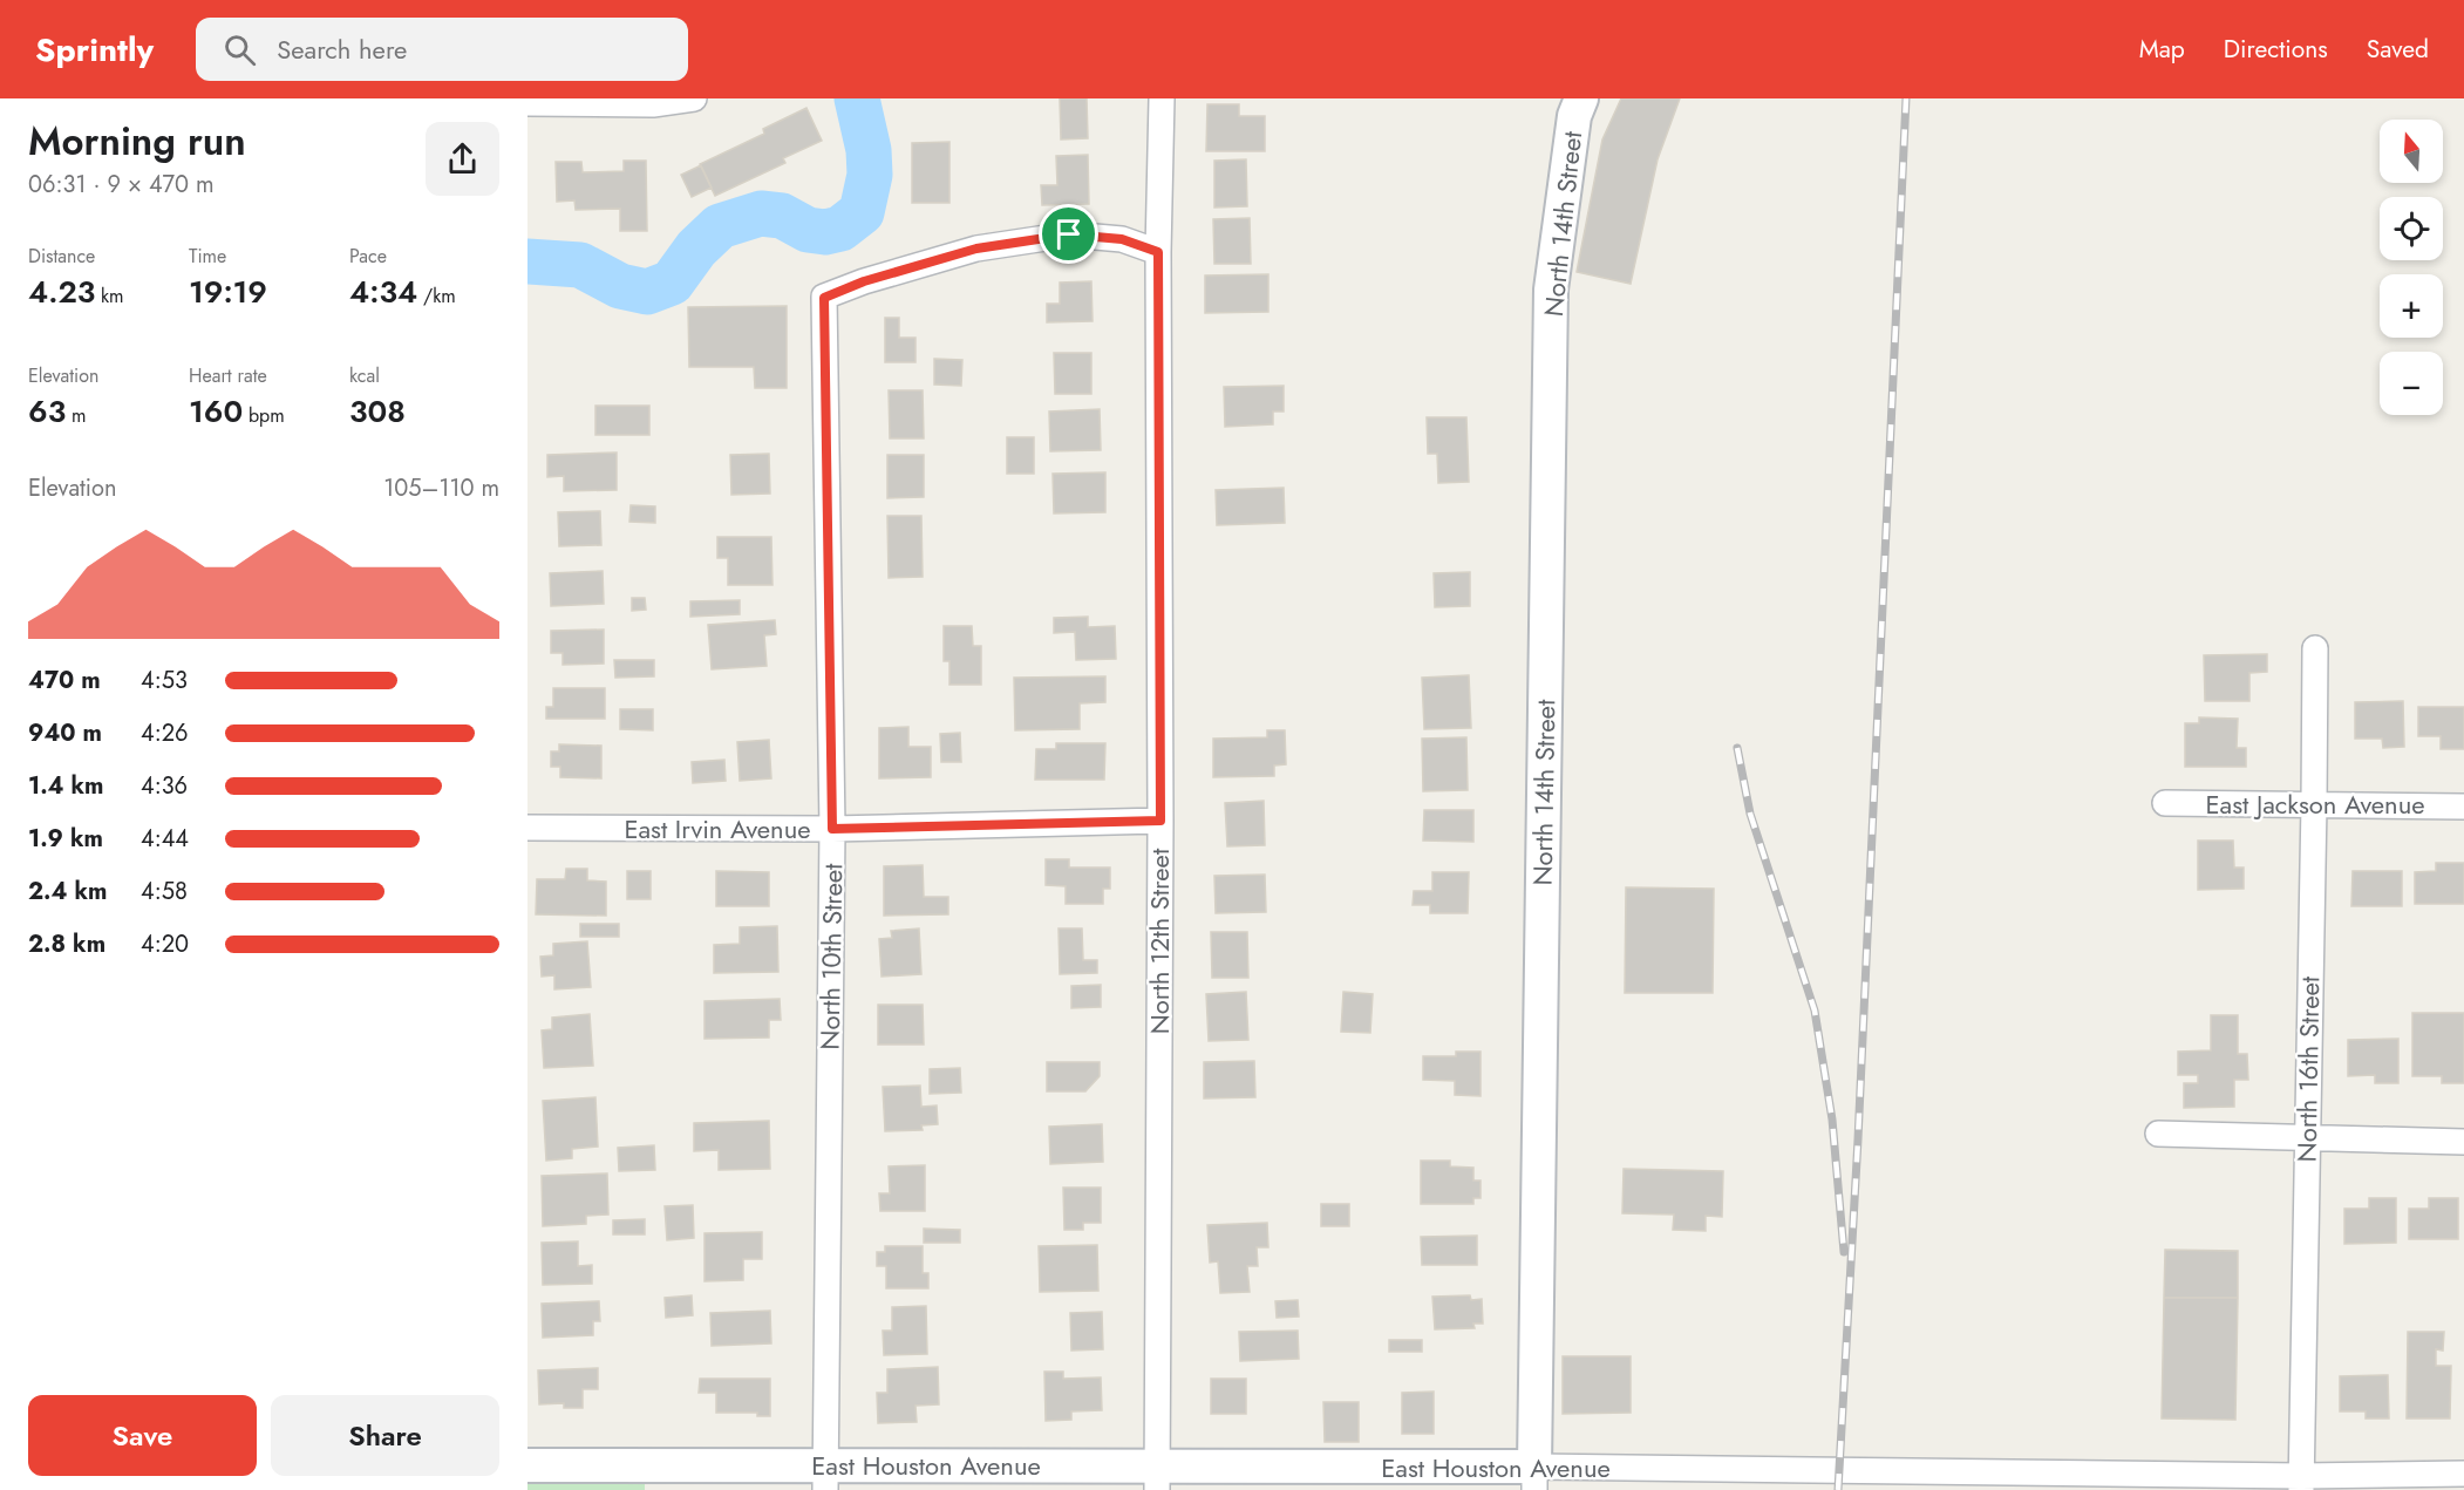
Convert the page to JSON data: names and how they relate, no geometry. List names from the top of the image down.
{
  "streets": {
    "street": [
      "North 14th Street",
      "East Jackson Avenue",
      "East Irvin Avenue",
      "North 12th Street",
      "North 10th Street",
      "North 16th Street",
      "East Houston Avenue"
    ]
  },
  "crossings": [
    ["North 14th Street", "East Houston Avenue"],
    ["East Jackson Avenue", "North 16th Street"],
    ["East Irvin Avenue", "North 12th Street"],
    ["East Irvin Avenue", "North 10th Street"],
    ["North 12th Street", "North 10th Street"],
    ["North 12th Street", "East Houston Avenue"],
    ["North 10th Street", "East Houston Avenue"],
    ["North 16th Street", "East Houston Avenue"]
  ],
  "north": "top",
  "page": {
    "header": "Sprintly",
    "search": "Search here",
    "nav": ["Map", "Directions", "Saved"],
    "heading": ["Morning run", "06:31 · 9 × 470 m"],
    "map_buttons": ["+", "−"],
    "stats": [
      ["Distance", "4.23 km"],
      ["Time", "19:19"],
      ["Pace", "4:34 /km"],
      ["Elevation", "63 m"],
      ["Heart rate", "160 bpm"],
      ["kcal", "308"]
    ],
    "chart": ["Elevation", "105–110 m"],
    "list": [
      {
        "name": "470 m",
        "note": "4:53"
      },
      {
        "name": "940 m",
        "note": "4:26"
      },
      {
        "name": "1.4 km",
        "note": "4:36"
      },
      {
        "name": "1.9 km",
        "note": "4:44"
      },
      {
        "name": "2.4 km",
        "note": "4:58"
      },
      {
        "name": "2.8 km",
        "note": "4:20"
      }
    ],
    "buttons": ["Save", "Share"]
  }
}
